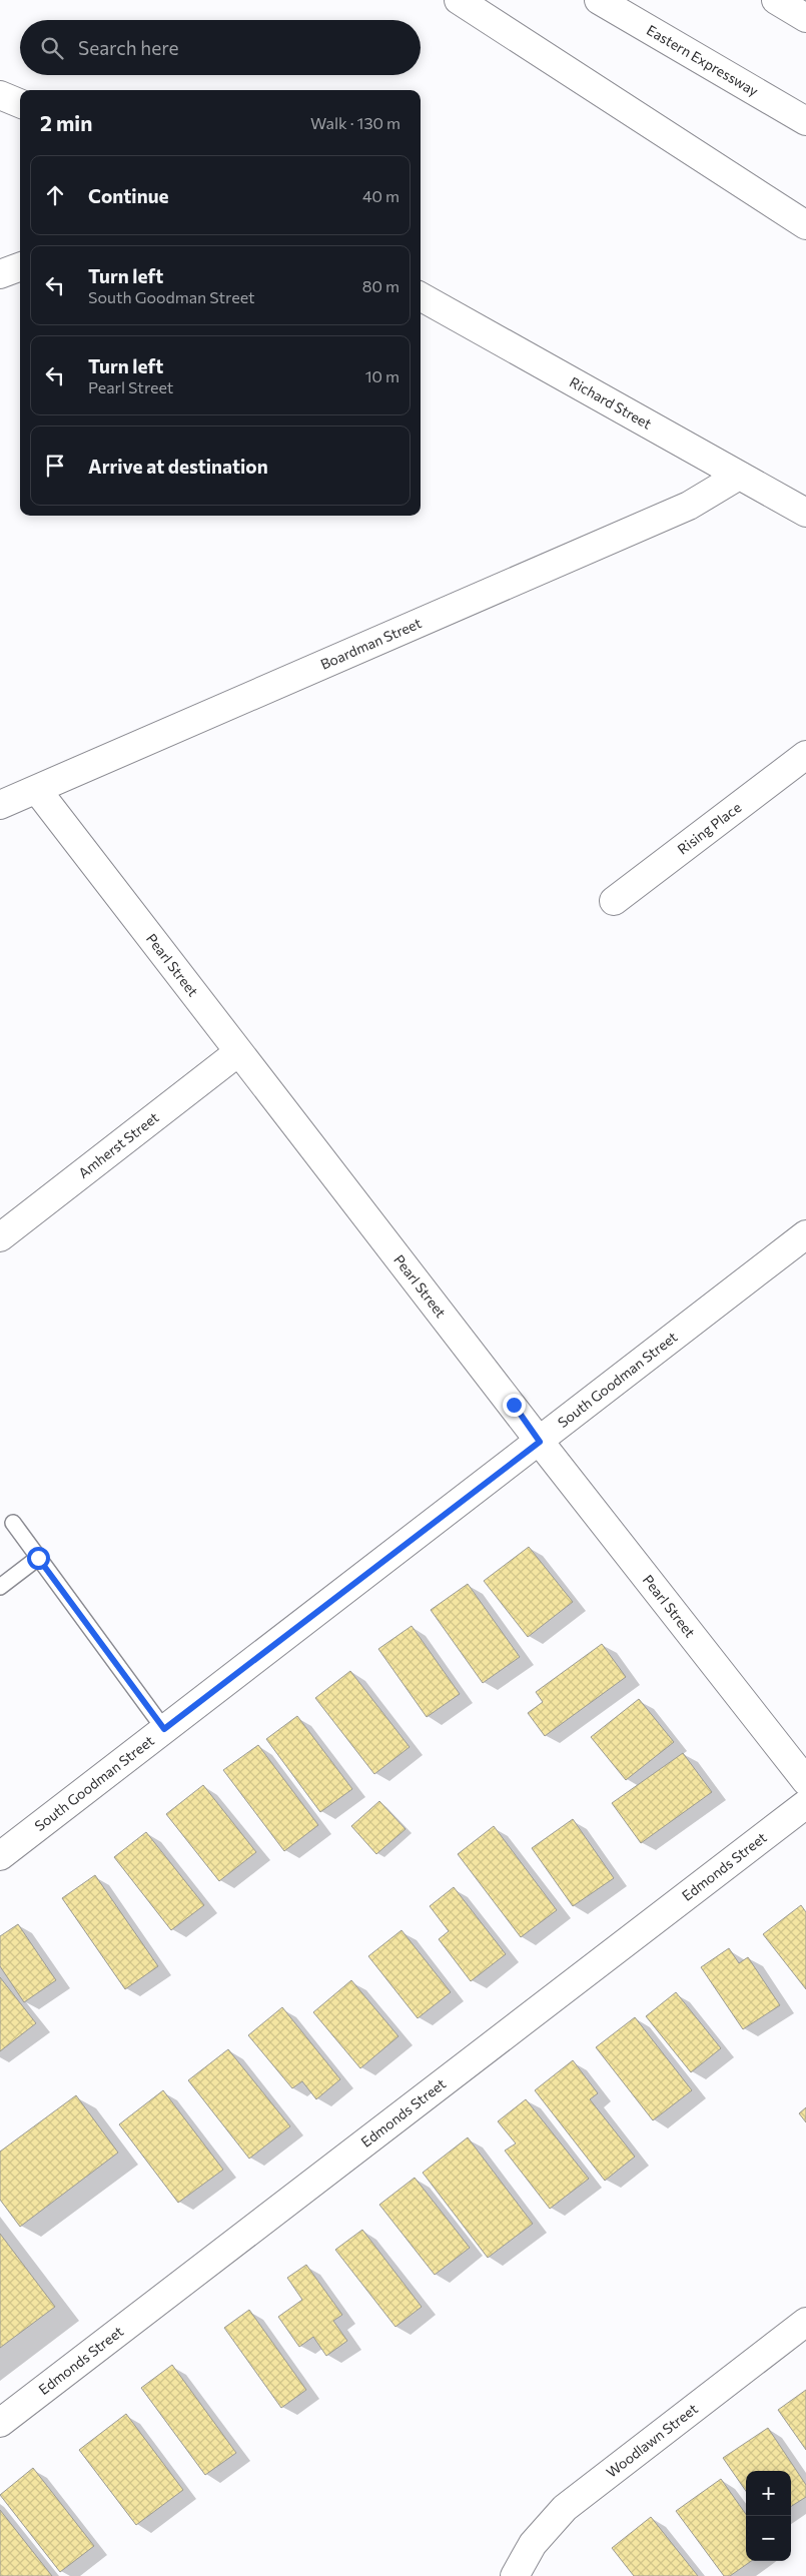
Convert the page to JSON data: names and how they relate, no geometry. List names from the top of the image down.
{
  "streets": {
    "main road": [
      "Eastern Expressway",
      "Richard Street",
      "Boardman Street",
      "Rising Place",
      "Pearl Street",
      "Amherst Street",
      "South Goodman Street",
      "Edmonds Street",
      "Woodlawn Street"
    ]
  },
  "crossings": [
    ["Richard Street", "Boardman Street"],
    ["Boardman Street", "Pearl Street"],
    ["Pearl Street", "Amherst Street"],
    ["Pearl Street", "South Goodman Street"]
  ],
  "page": {
    "search": "Search here",
    "heading": ["2 min", "Walk · 130 m"],
    "list": [
      ["Continue", "40 m"],
      ["Turn left", "South Goodman Street", "80 m"],
      ["Turn left", "Pearl Street", "10 m"],
      "Arrive at destination"
    ],
    "map_buttons": ["+", "−"]
  }
}
